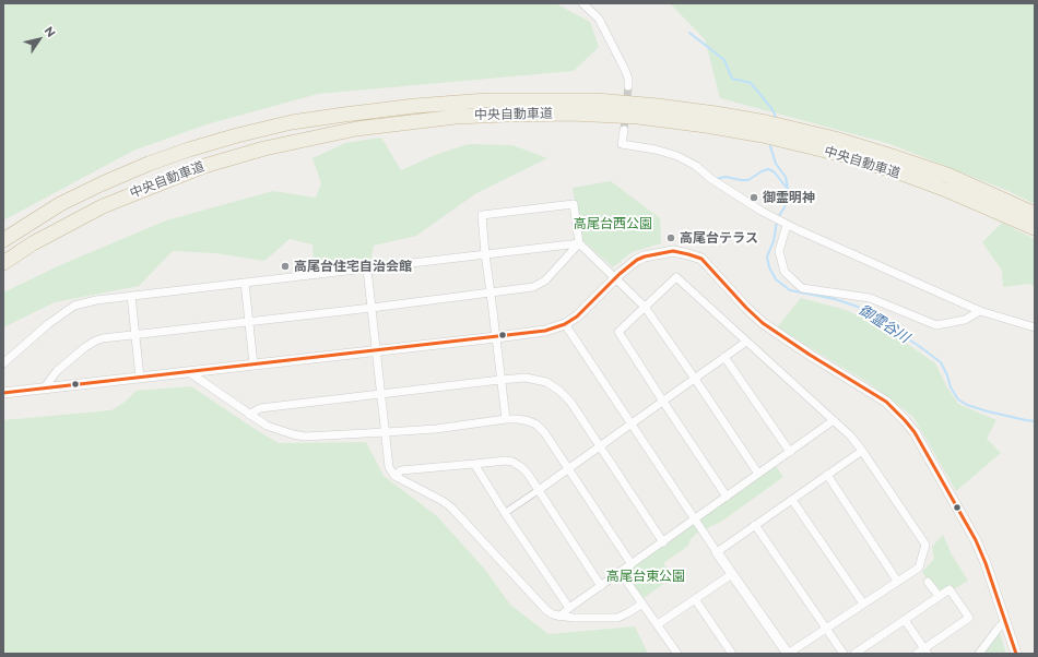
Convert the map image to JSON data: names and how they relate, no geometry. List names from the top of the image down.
{
  "streets": {
    "highway": ["中央自動車道"]
  },
  "water": ["御霊谷川"],
  "parks": ["高尾台西公園", "高尾台東公園"],
  "places": ["御霊明神", "高尾台テラス", "高尾台住宅自治会館"],
  "north": "top right"
}
